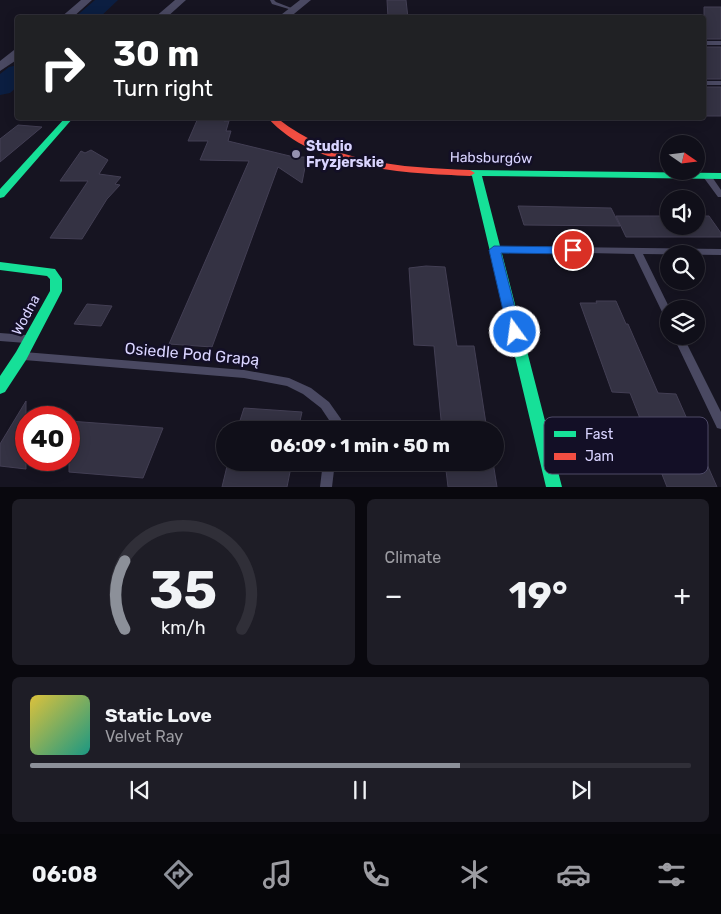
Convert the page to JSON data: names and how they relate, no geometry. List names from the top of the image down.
{
  "streets": {
    "street": ["Habsburgów", "Wodna"],
    "lane": ["Osiedle Pod Grapą"]
  },
  "crossings": [
    ["Wodna", "Osiedle Pod Grapą"]
  ],
  "places": ["Studio Fryzjerskie"],
  "legend": ["Fast", "Jam"],
  "north": "right",
  "page": {
    "turn": ["30 m", "Turn right"],
    "limit": "40",
    "trip": "06:09 · 1 min · 50 m",
    "tile": "Climate",
    "heat": ["−", "19°", "+"],
    "song": ["Static Love", "Velvet Ray"],
    "tabs": "06:08",
    "gauge": ["35", "km/h"]
  }
}
